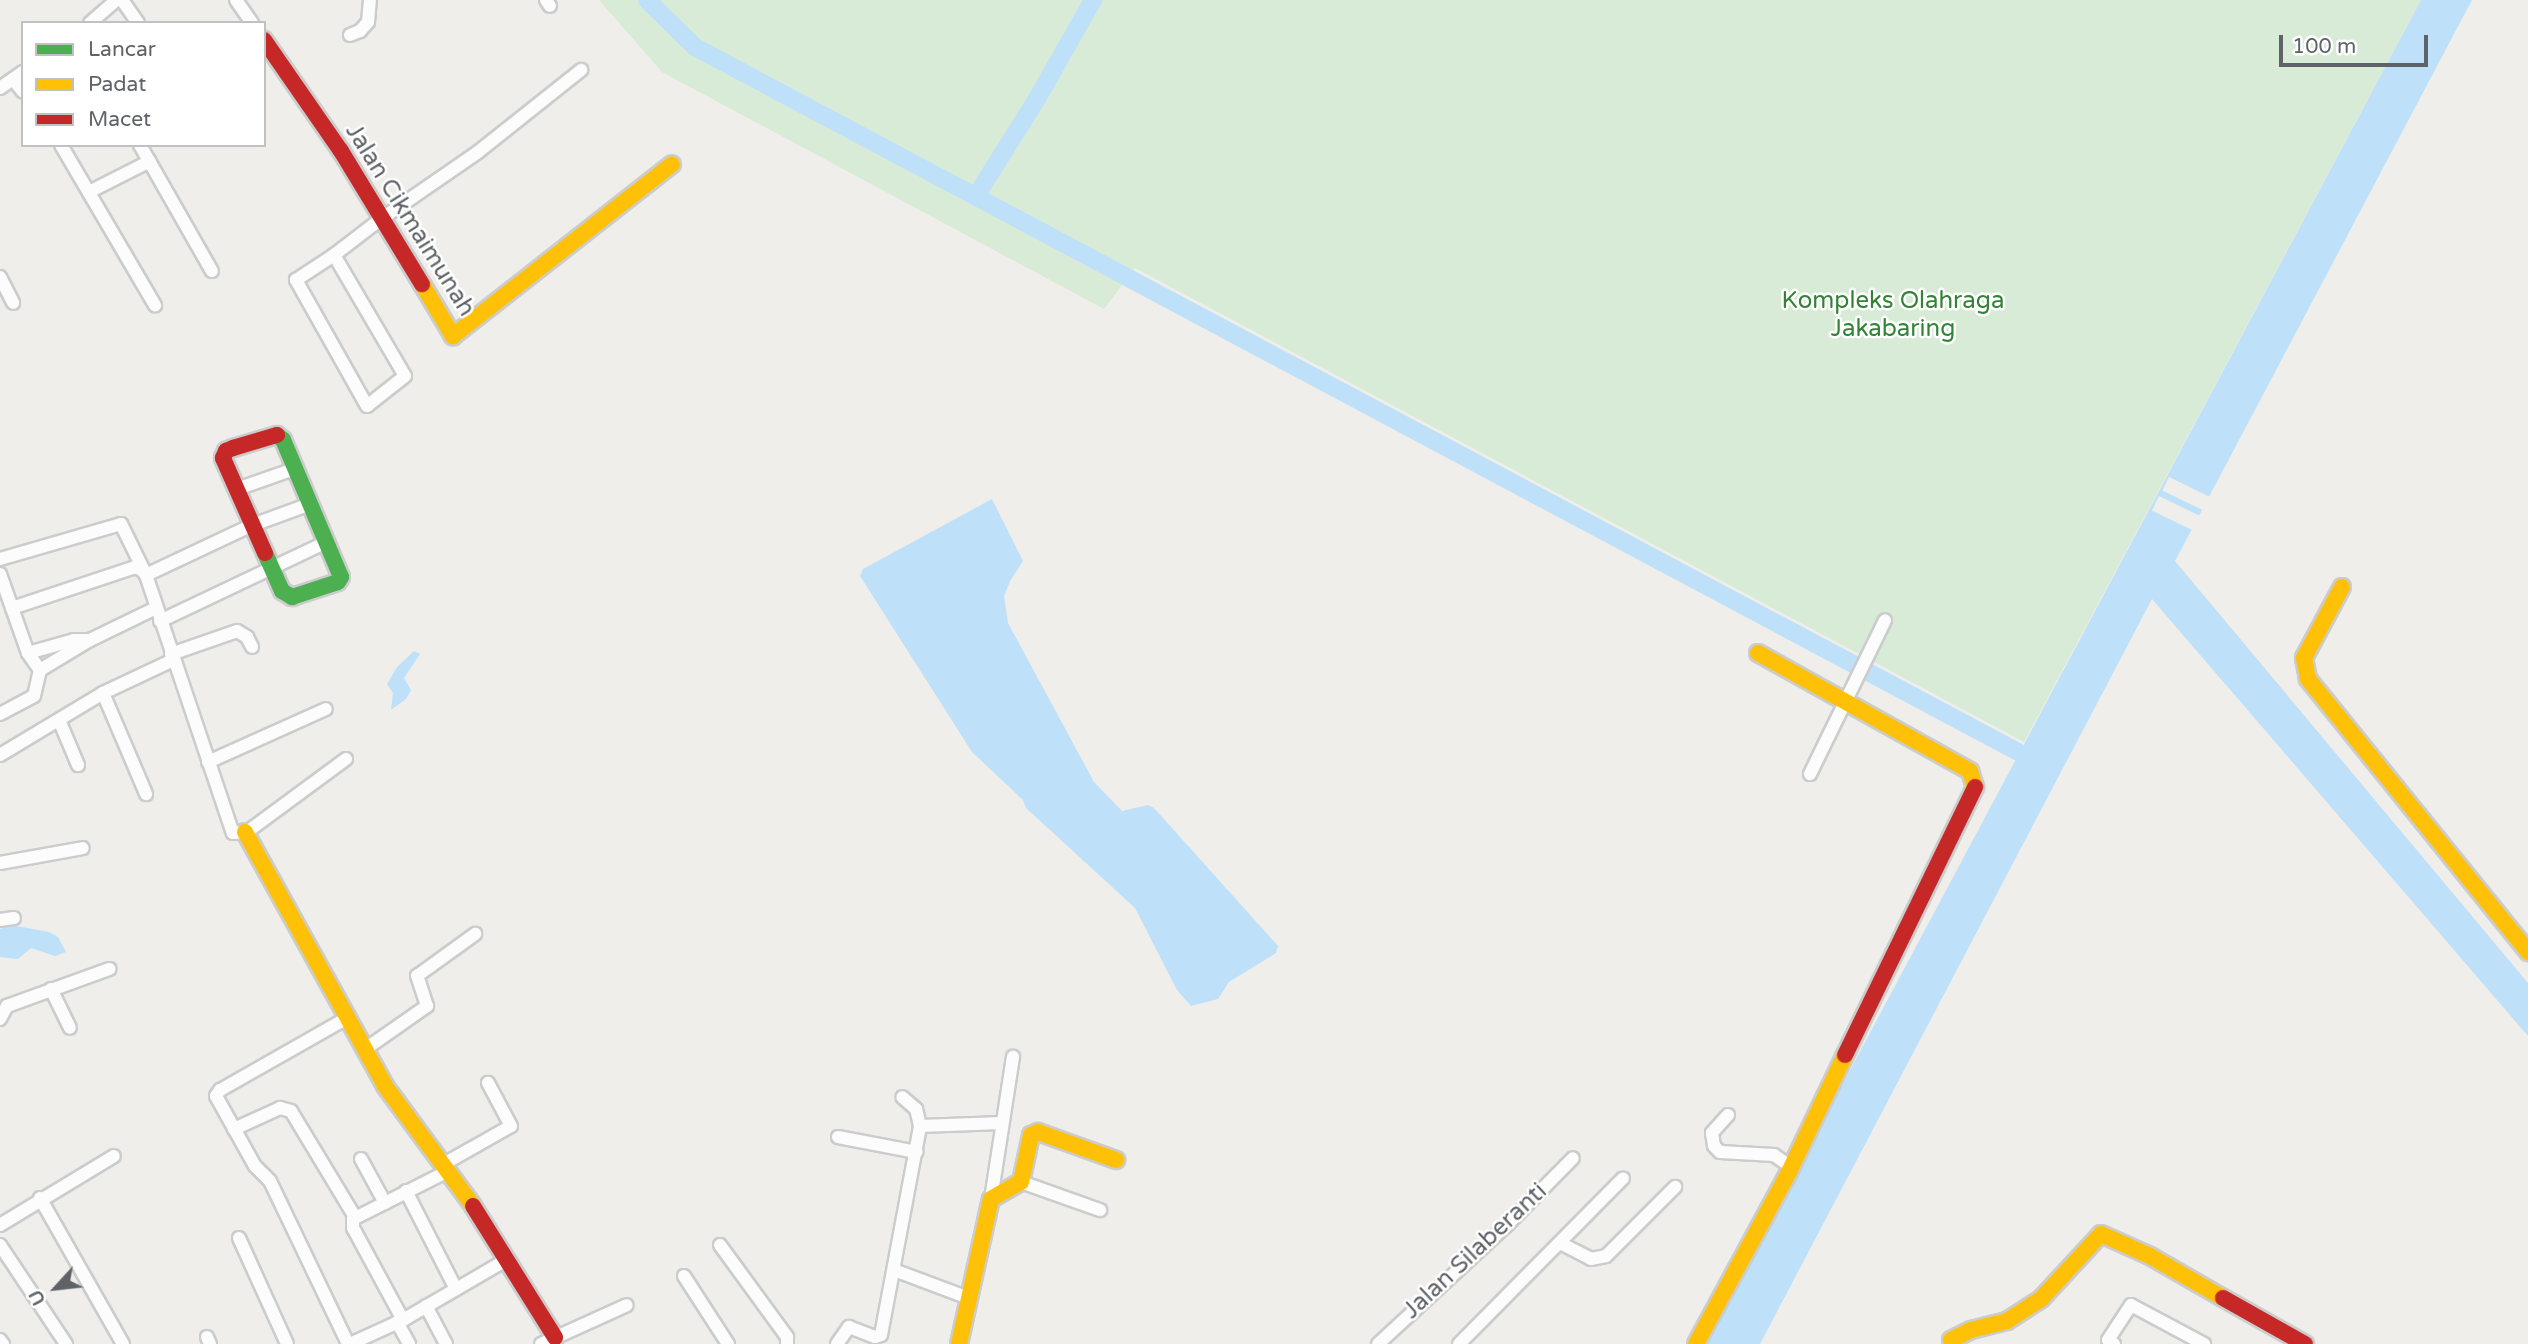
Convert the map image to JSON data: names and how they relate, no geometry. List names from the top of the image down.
{
  "streets": {
    "street": ["Jalan Cikmaimunah", "Jalan Silaberanti"]
  },
  "parks": ["Kompleks Olahraga Jakabaring"],
  "legend": ["Lancar", "Padat", "Macet"],
  "scale_bar": "100 m",
  "north": "bottom left"
}
